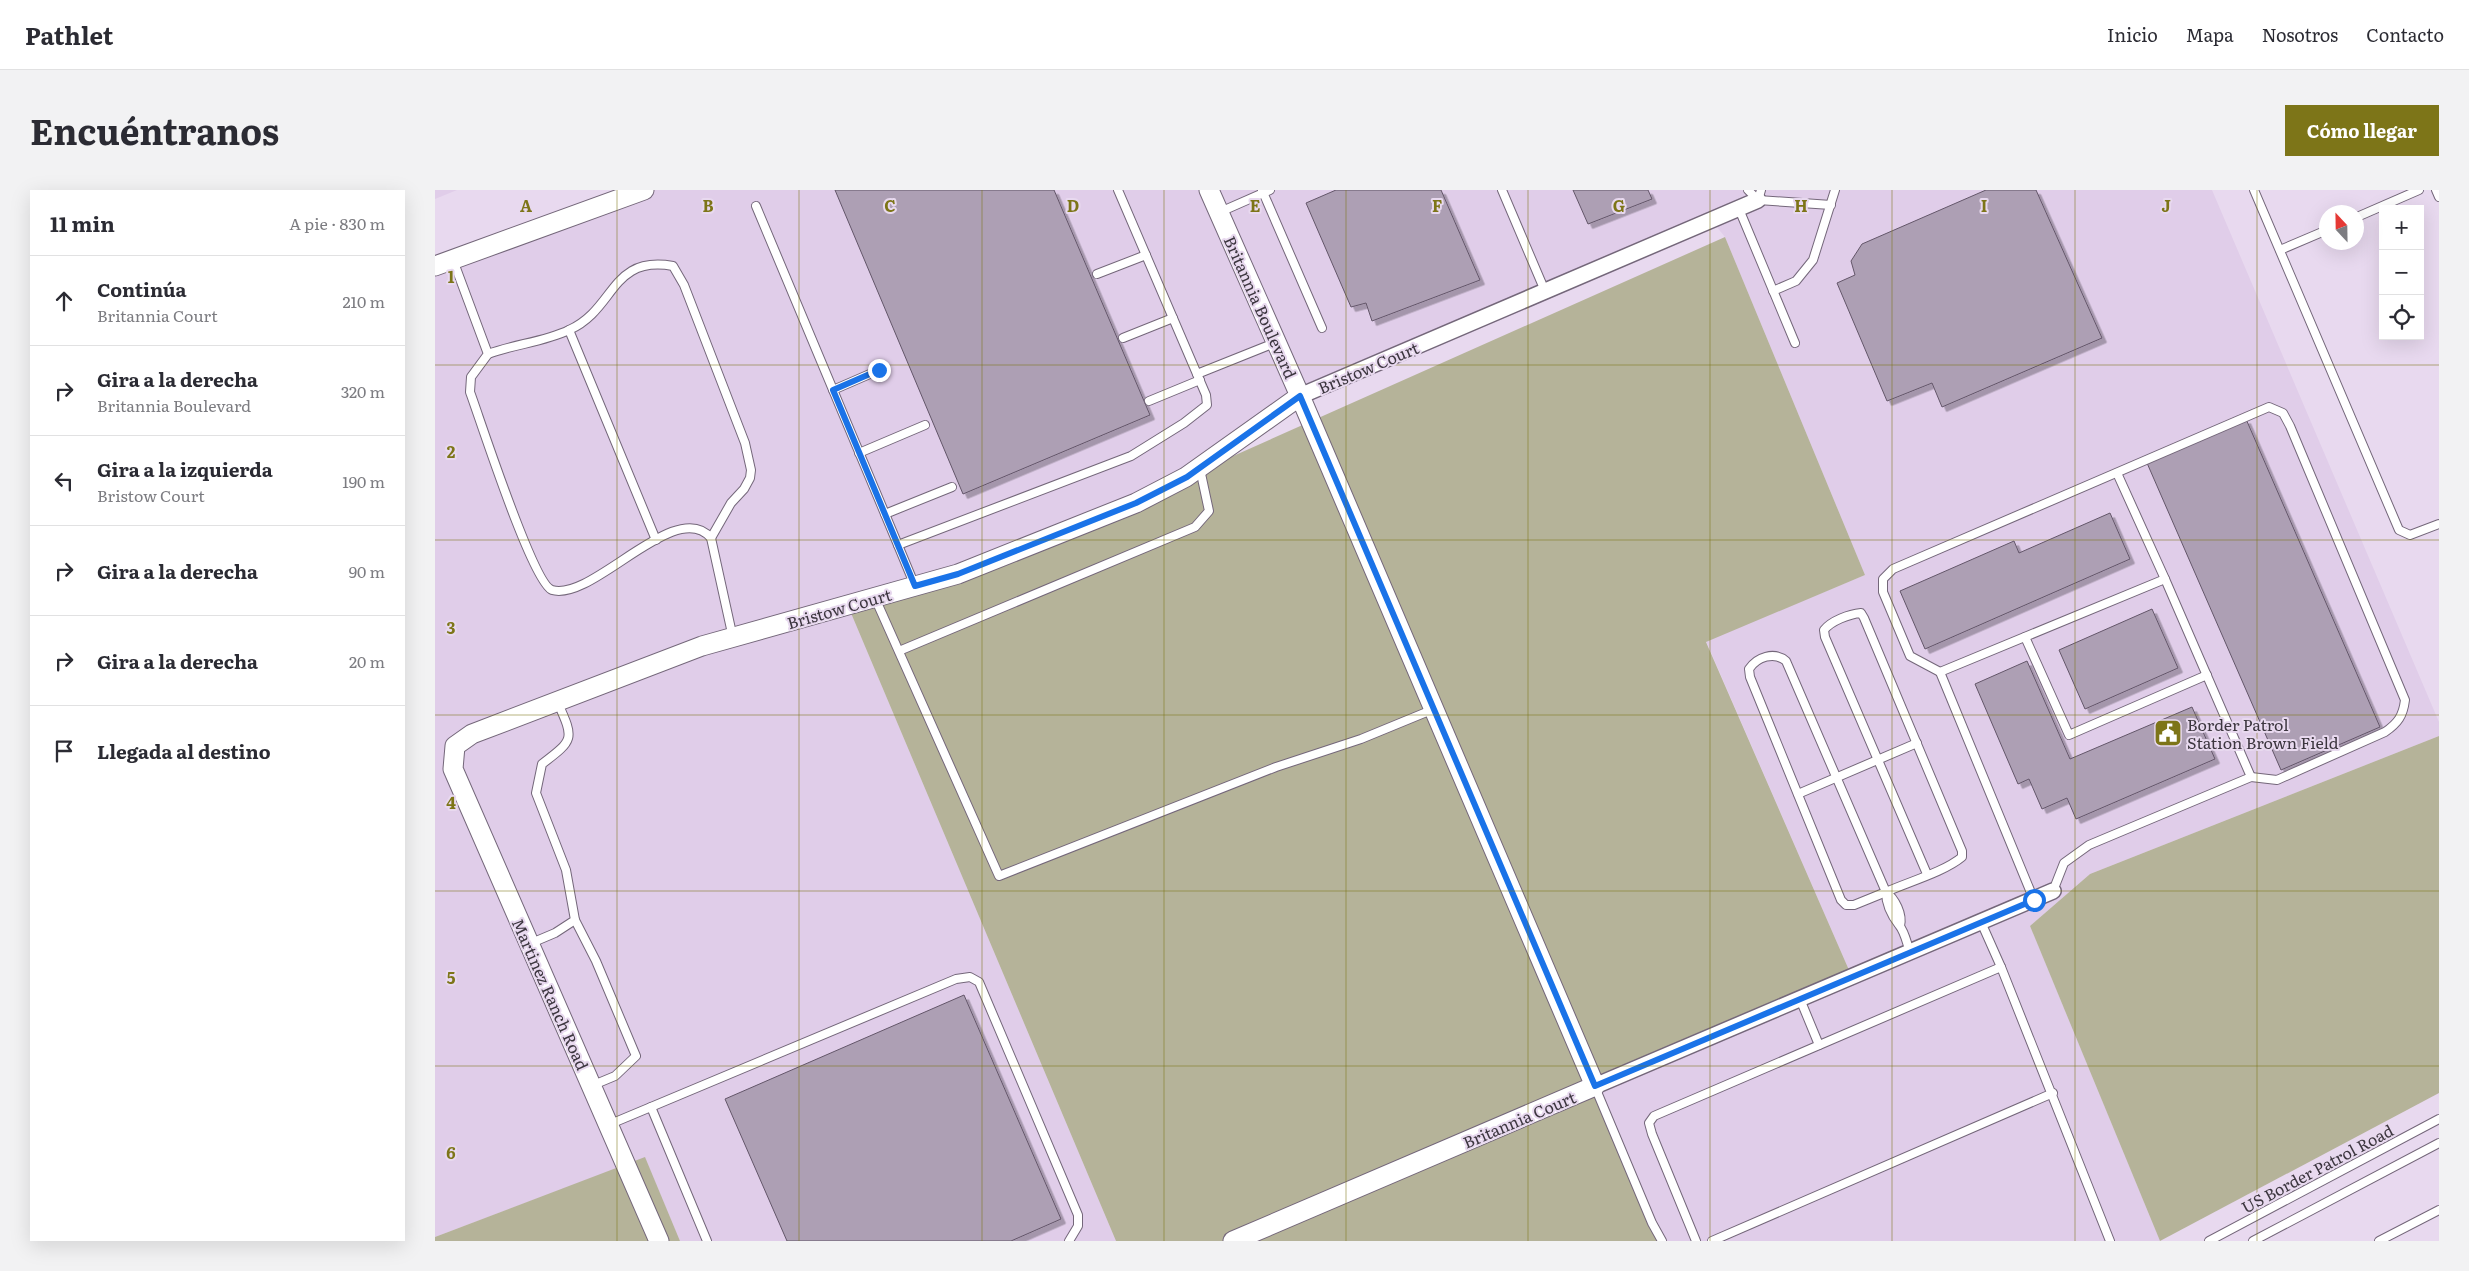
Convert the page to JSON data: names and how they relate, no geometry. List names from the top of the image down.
{
  "streets": {
    "street": [
      "Britannia Boulevard",
      "Bristow Court",
      "Martinez Ranch Road",
      "Britannia Court"
    ],
    "lane": ["US Border Patrol Road"]
  },
  "crossings": [
    ["Britannia Boulevard", "Bristow Court"],
    ["Britannia Boulevard", "Britannia Court"],
    ["Bristow Court", "Martinez Ranch Road"]
  ],
  "places": {
    "public building": ["Border Patrol Station Brown Field"]
  },
  "north": "top",
  "page": {
    "header": "Pathlet",
    "nav": [
      "Inicio",
      "Mapa",
      "Nosotros",
      "Contacto"
    ],
    "title": "Encuéntranos",
    "buttons": "Cómo llegar",
    "heading": ["11 min", "A pie · 830 m"],
    "map_buttons": ["+", "−"],
    "list": [
      ["Continúa", "Britannia Court", "210 m"],
      ["Gira a la derecha", "Britannia Boulevard", "320 m"],
      ["Gira a la izquierda", "Bristow Court", "190 m"],
      ["Gira a la derecha", "90 m"],
      ["Gira a la derecha", "20 m"],
      "Llegada al destino"
    ]
  },
  "grid": {
    "columns": [
      "A",
      "B",
      "C",
      "D",
      "E",
      "F",
      "G",
      "H",
      "I",
      "J"
    ],
    "rows": [
      "1",
      "2",
      "3",
      "4",
      "5",
      "6"
    ]
  }
}
